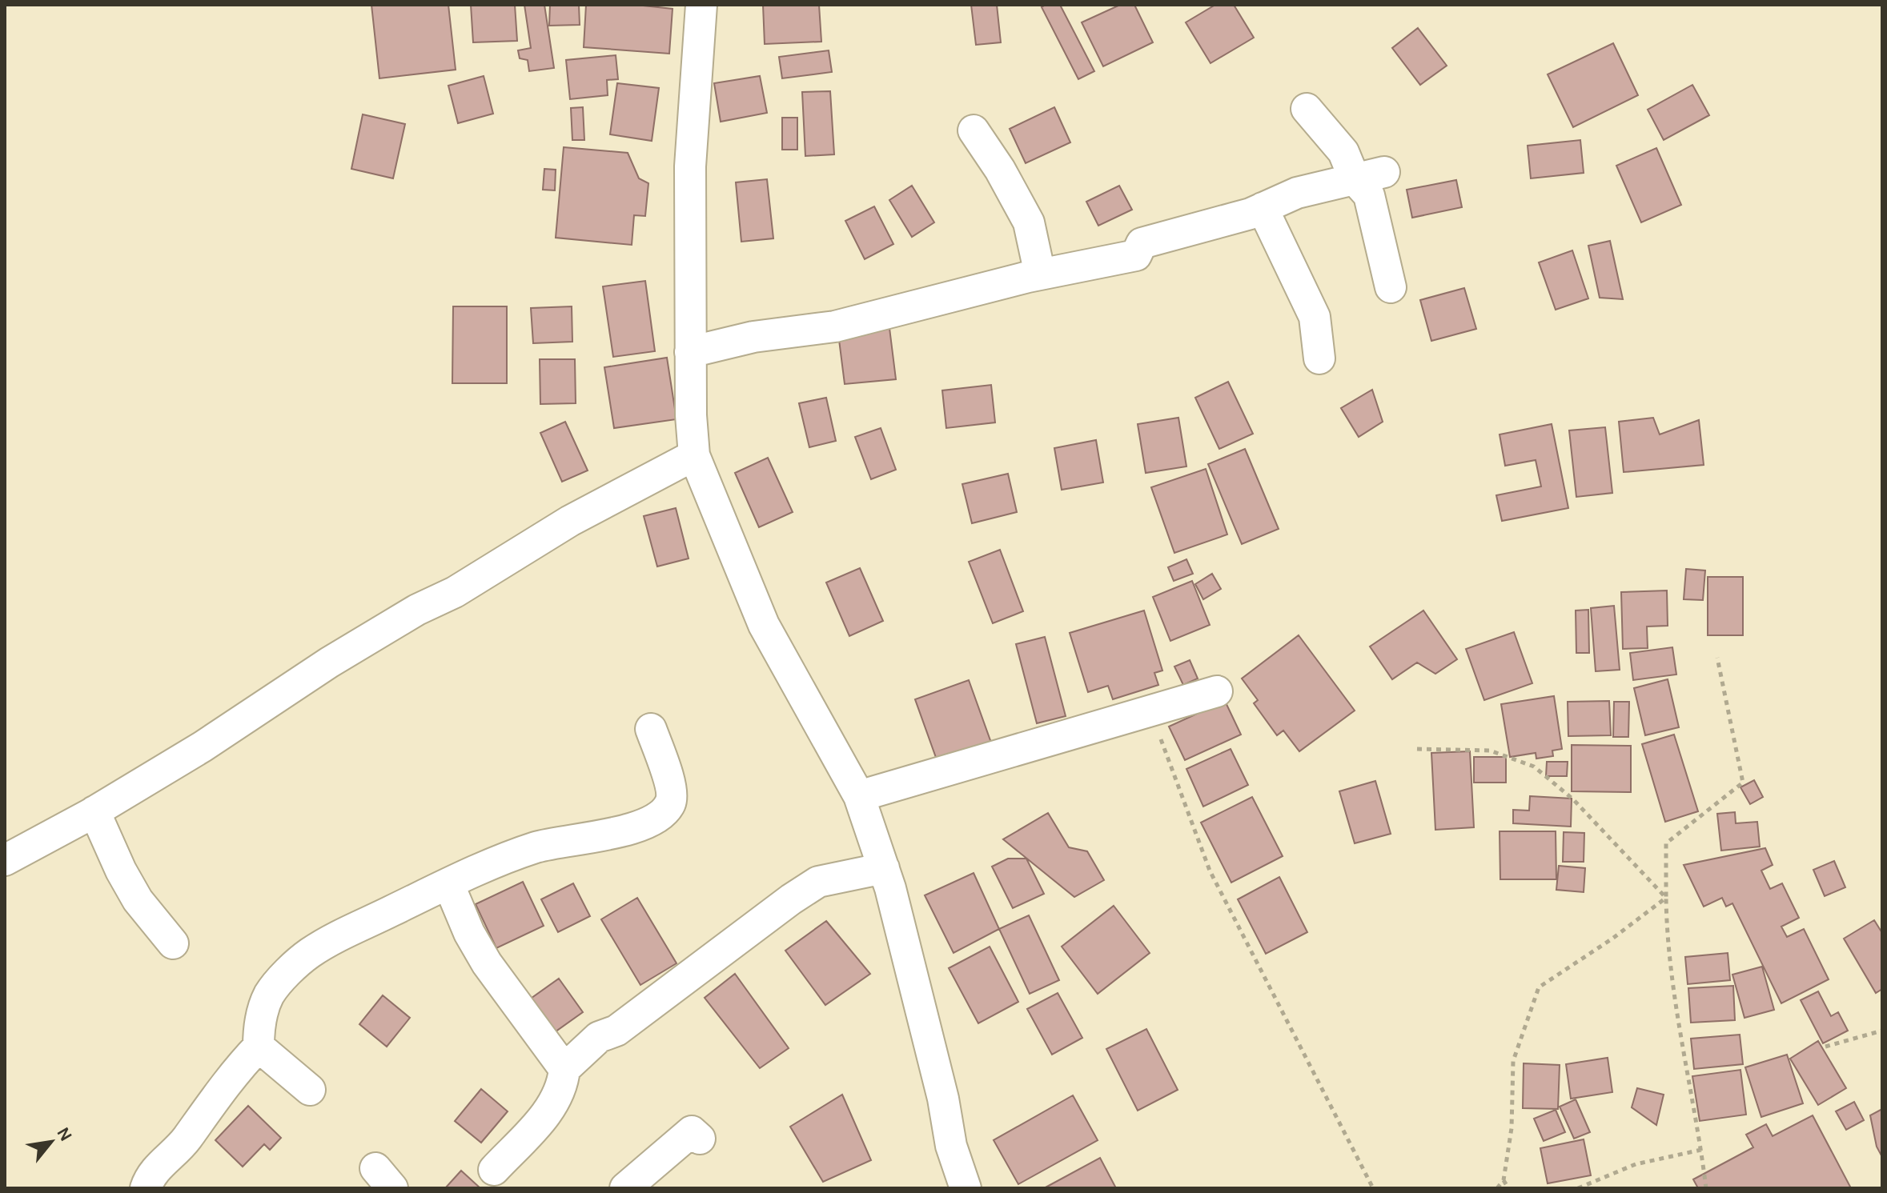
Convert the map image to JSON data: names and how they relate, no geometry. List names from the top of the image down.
{
  "north": "top right"
}
